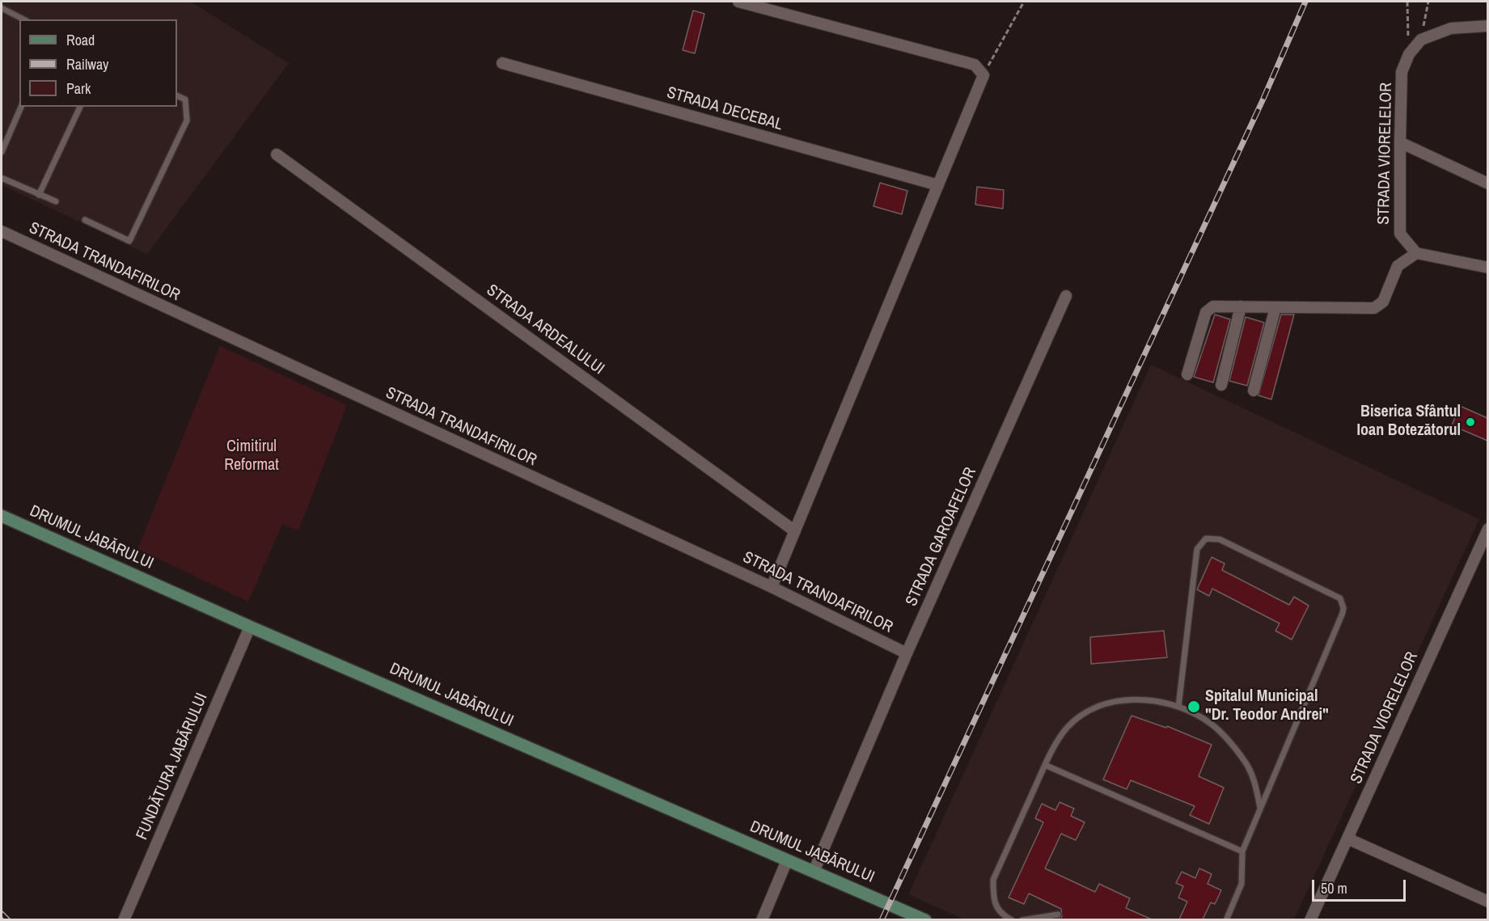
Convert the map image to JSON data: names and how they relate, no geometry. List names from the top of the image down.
{
  "streets": {
    "main road": ["DRUMUL JABĂRULUI"],
    "street": [
      "STRADA DECEBAL",
      "STRADA VIORELELOR",
      "STRADA TRANDAFIRILOR",
      "STRADA ARDEALULUI",
      "STRADA GAROAFELOR",
      "FUNDĂTURA JABĂRULUI"
    ]
  },
  "crossings": [
    ["STRADA TRANDAFIRILOR", "STRADA GAROAFELOR"],
    ["STRADA GAROAFELOR", "DRUMUL JABĂRULUI"],
    ["DRUMUL JABĂRULUI", "FUNDĂTURA JABĂRULUI"]
  ],
  "parks": ["Cimitirul Reformat"],
  "places": ["Biserica Sfântul Ioan Botezătorul", "Spitalul Municipal \"Dr. Teodor Andrei\""],
  "legend": ["Road", "Railway", "Park"],
  "scale_bar": "50 m"
}
